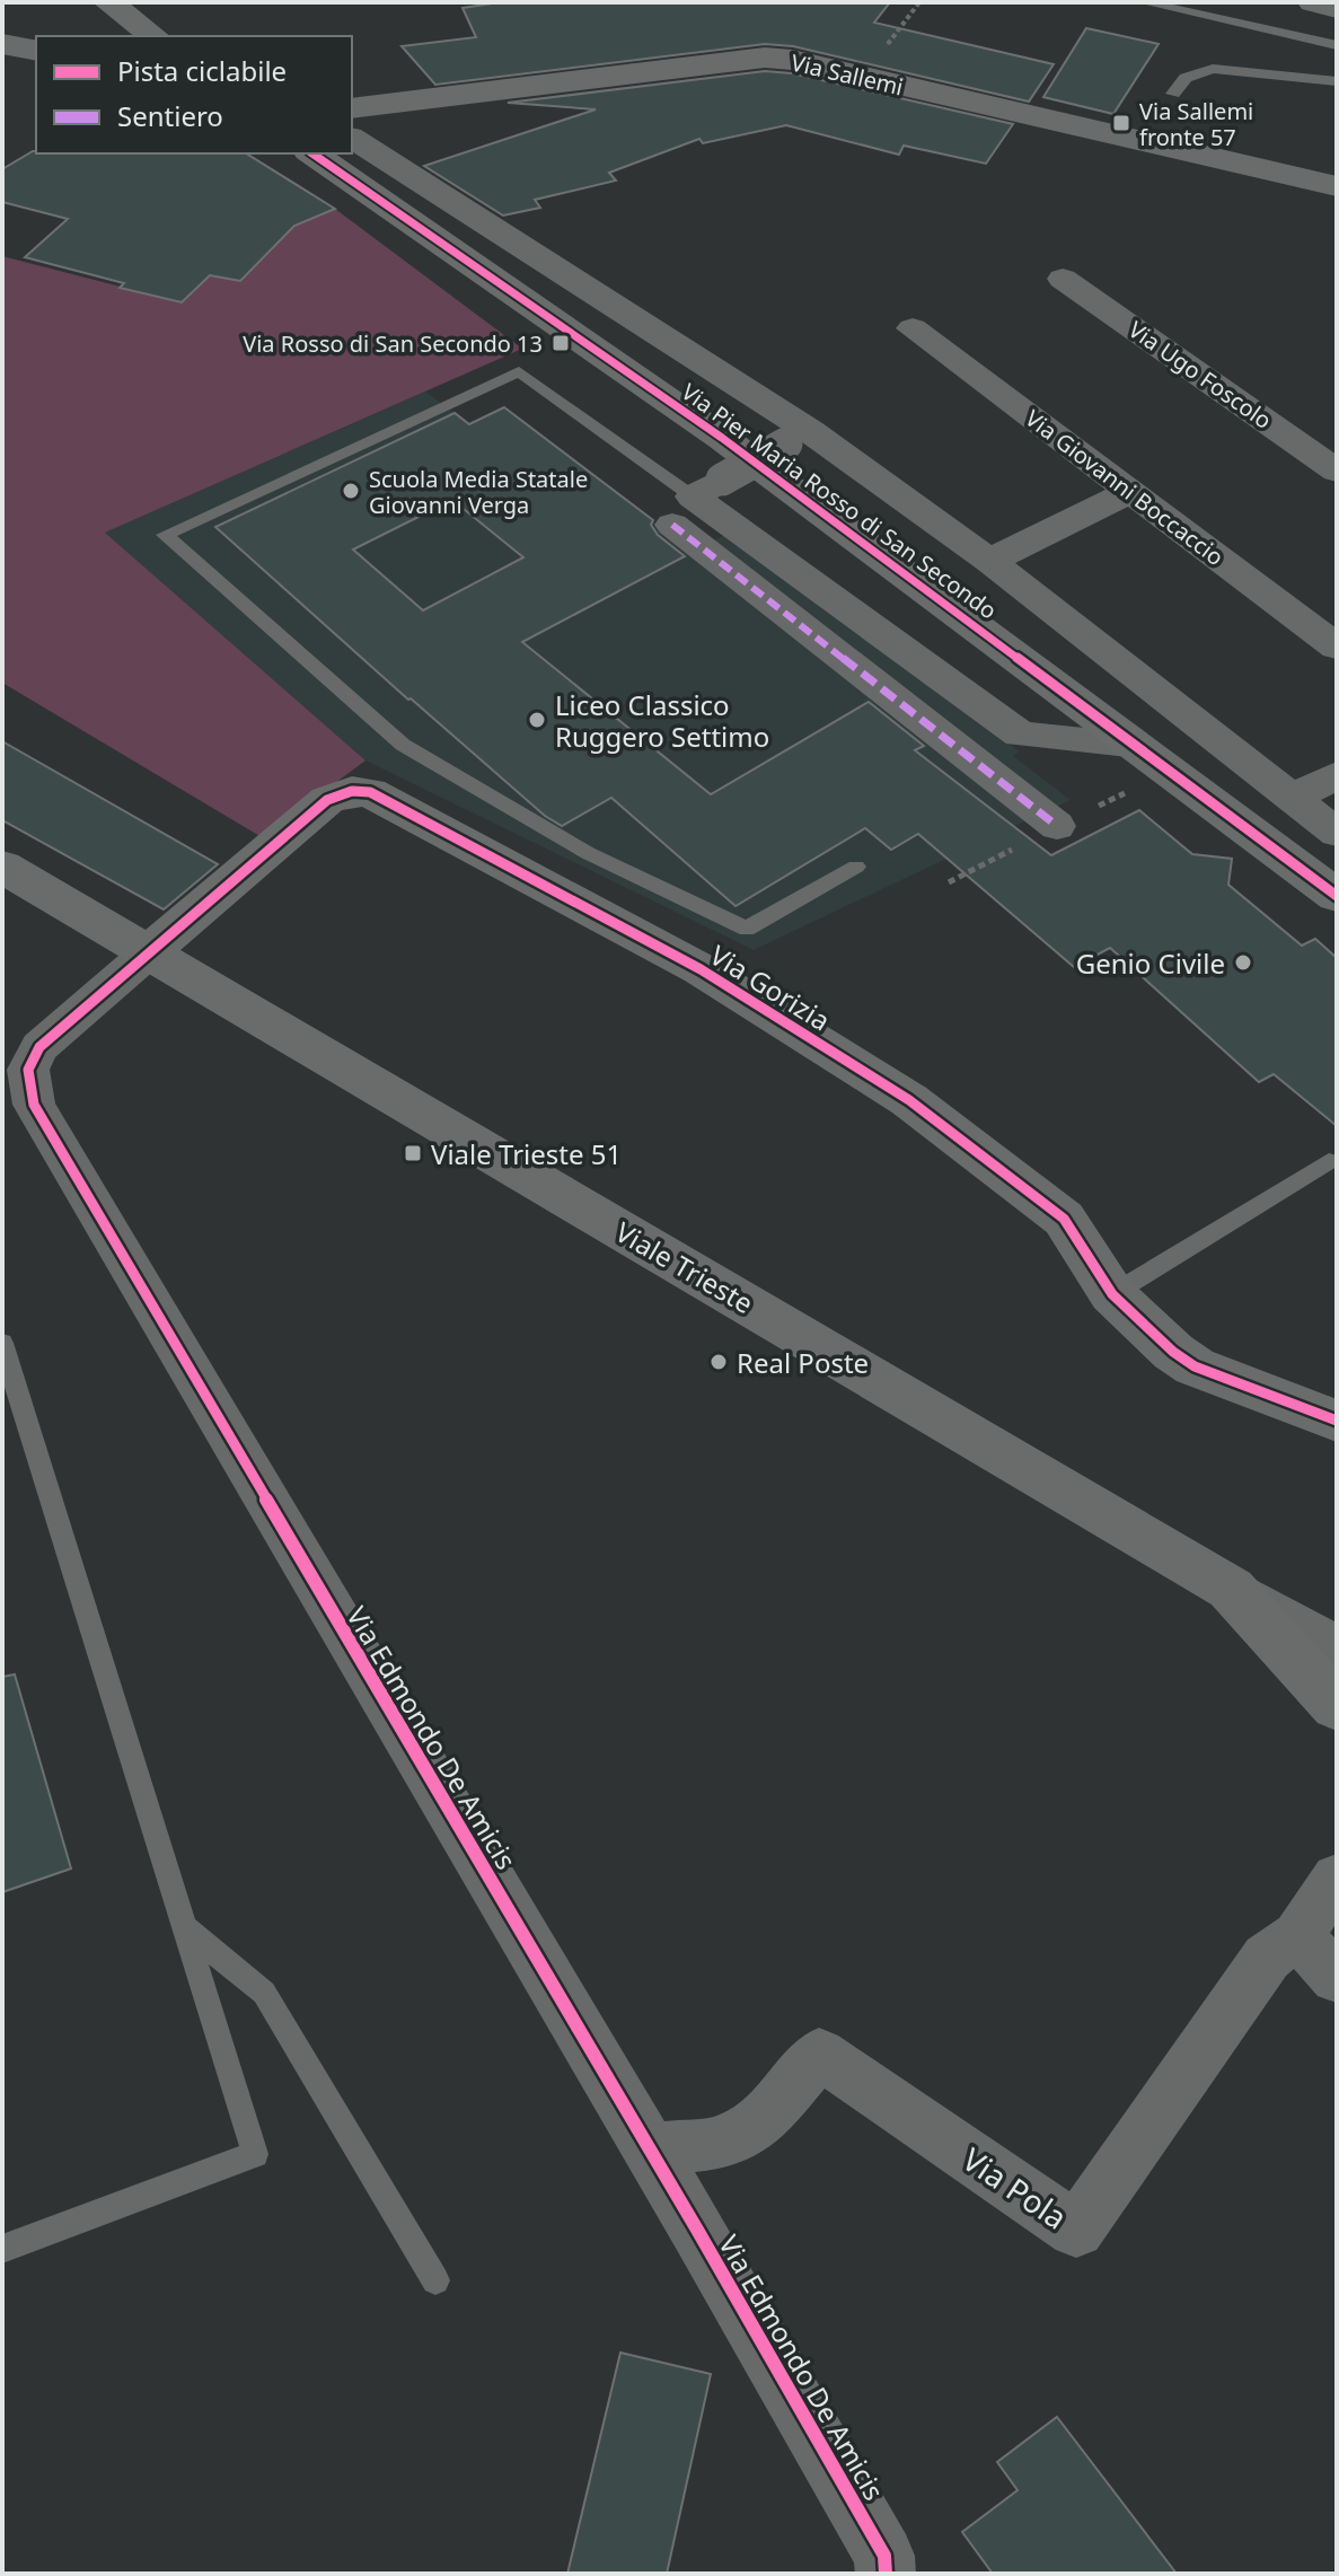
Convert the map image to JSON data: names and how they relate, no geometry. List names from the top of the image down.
{
  "streets": {
    "street": [
      "Via Sallemi",
      "Via Ugo Foscolo",
      "Via Giovanni Boccaccio",
      "Via Pier Maria Rosso di San Secondo",
      "Via Gorizia",
      "Viale Trieste",
      "Via Edmondo De Amicis",
      "Via Pola"
    ]
  },
  "crossings": [
    ["Via Gorizia", "Viale Trieste"],
    ["Via Gorizia", "Via Edmondo De Amicis"],
    ["Viale Trieste", "Via Edmondo De Amicis"],
    ["Via Edmondo De Amicis", "Via Pola"]
  ],
  "places": {
    "transit": ["Via Sallemi fronte 57", "Via Rosso di San Secondo 13", "Viale Trieste 51"],
    "other": [
      "Scuola Media Statale Giovanni Verga",
      "Liceo Classico Ruggero Settimo",
      "Genio Civile",
      "Real Poste"
    ]
  },
  "legend": ["Pista ciclabile", "Sentiero"]
}
